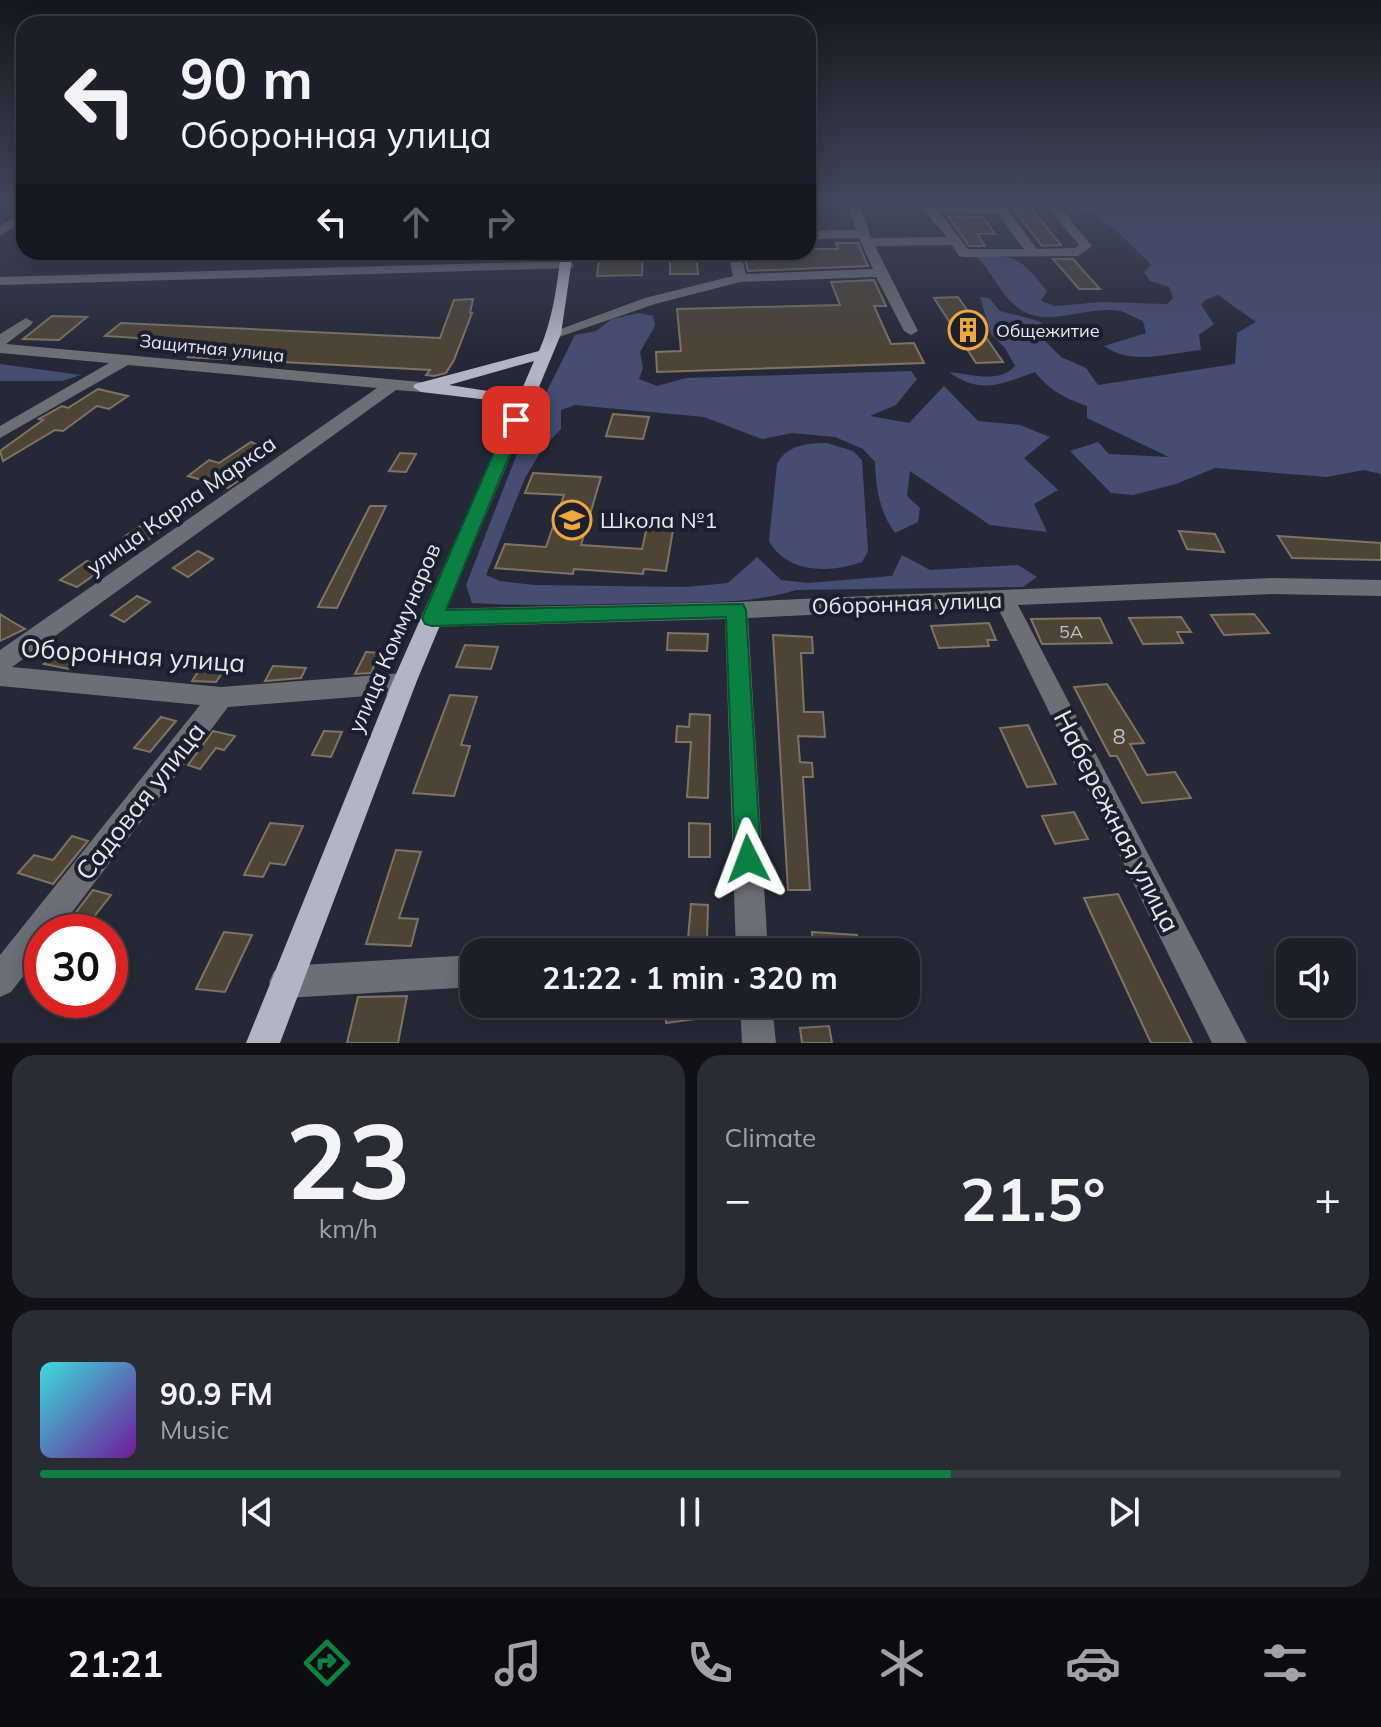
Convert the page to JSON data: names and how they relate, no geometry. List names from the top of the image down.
{
  "streets": {
    "main road": ["улица Коммунаров"],
    "street": [
      "Защитная улица",
      "улица Карла Маркса",
      "Оборонная улица",
      "Садовая улица",
      "Набережная улица"
    ]
  },
  "crossings": [
    ["Защитная улица", "улица Карла Маркса"],
    ["Оборонная улица", "улица Коммунаров"],
    ["Оборонная улица", "Садовая улица"],
    ["Оборонная улица", "Набережная улица"]
  ],
  "places": {
    "building": ["Общежитие"],
    "school or university": ["Школа №1"]
  },
  "house_numbers": ["5А", "8"],
  "page": {
    "turn": ["90 m", "Оборонная улица"],
    "limit": "30",
    "trip": "21:22 · 1 min · 320 m",
    "tile": [
      ["23", "km/h"],
      "Climate"
    ],
    "heat": ["−", "21.5°", "+"],
    "song": ["90.9 FM", "Music"],
    "tabs": "21:21"
  }
}
